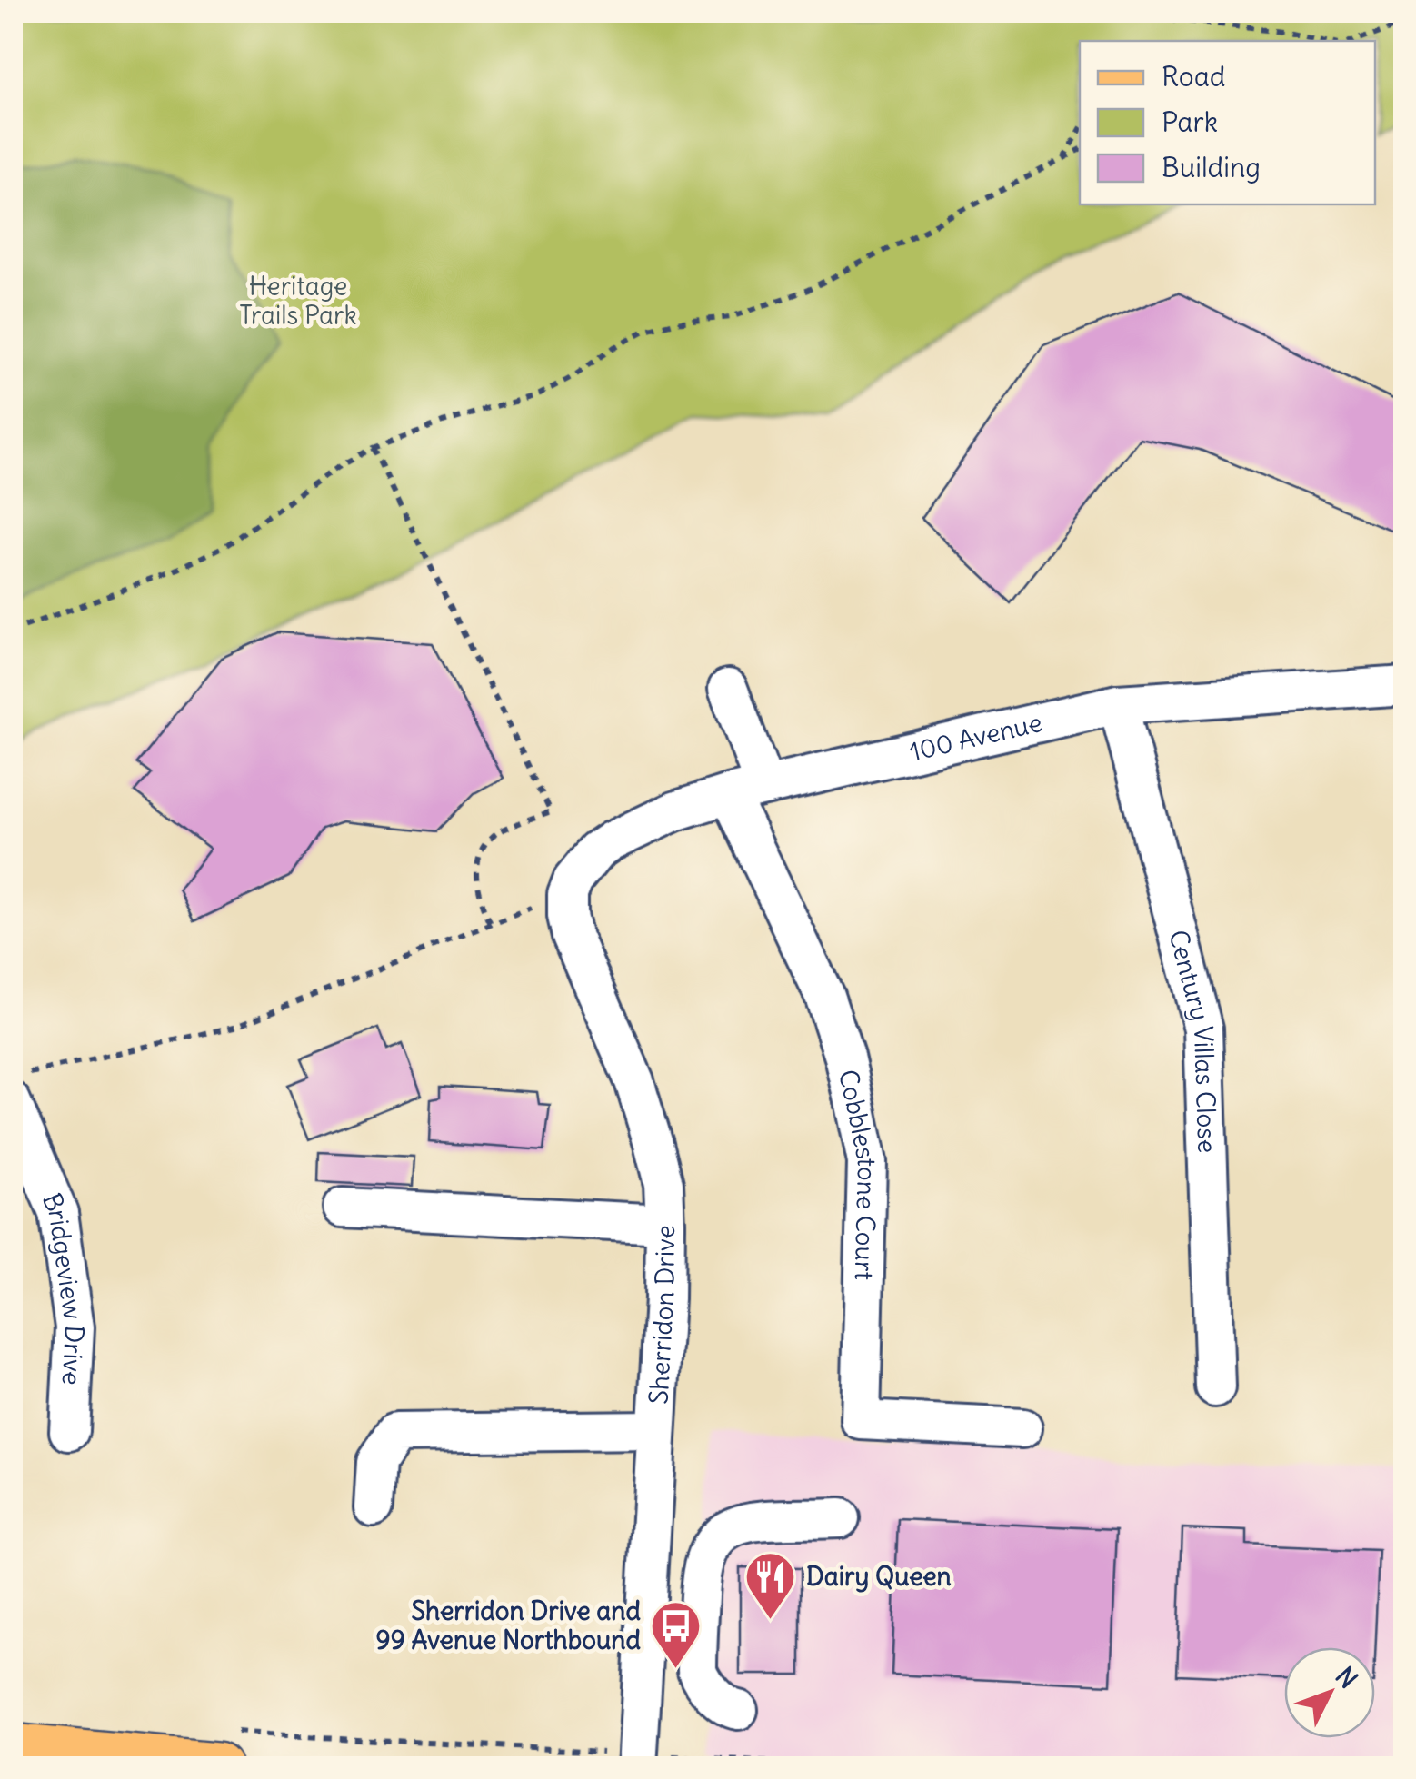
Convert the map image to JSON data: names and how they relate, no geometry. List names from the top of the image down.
{
  "streets": {
    "street": [
      "100 Avenue",
      "Century Villas Close",
      "Cobblestone Court",
      "Bridgeview Drive",
      "Sherridon Drive"
    ]
  },
  "crossings": [
    ["100 Avenue", "Century Villas Close"],
    ["100 Avenue", "Cobblestone Court"],
    ["100 Avenue", "Sherridon Drive"]
  ],
  "parks": ["Heritage Trails Park"],
  "places": {
    "restaurant": ["Dairy Queen"],
    "bus stop": ["Sherridon Drive and 99 Avenue Northbound"]
  },
  "legend": ["Road", "Park", "Building"],
  "north": "top right"
}
